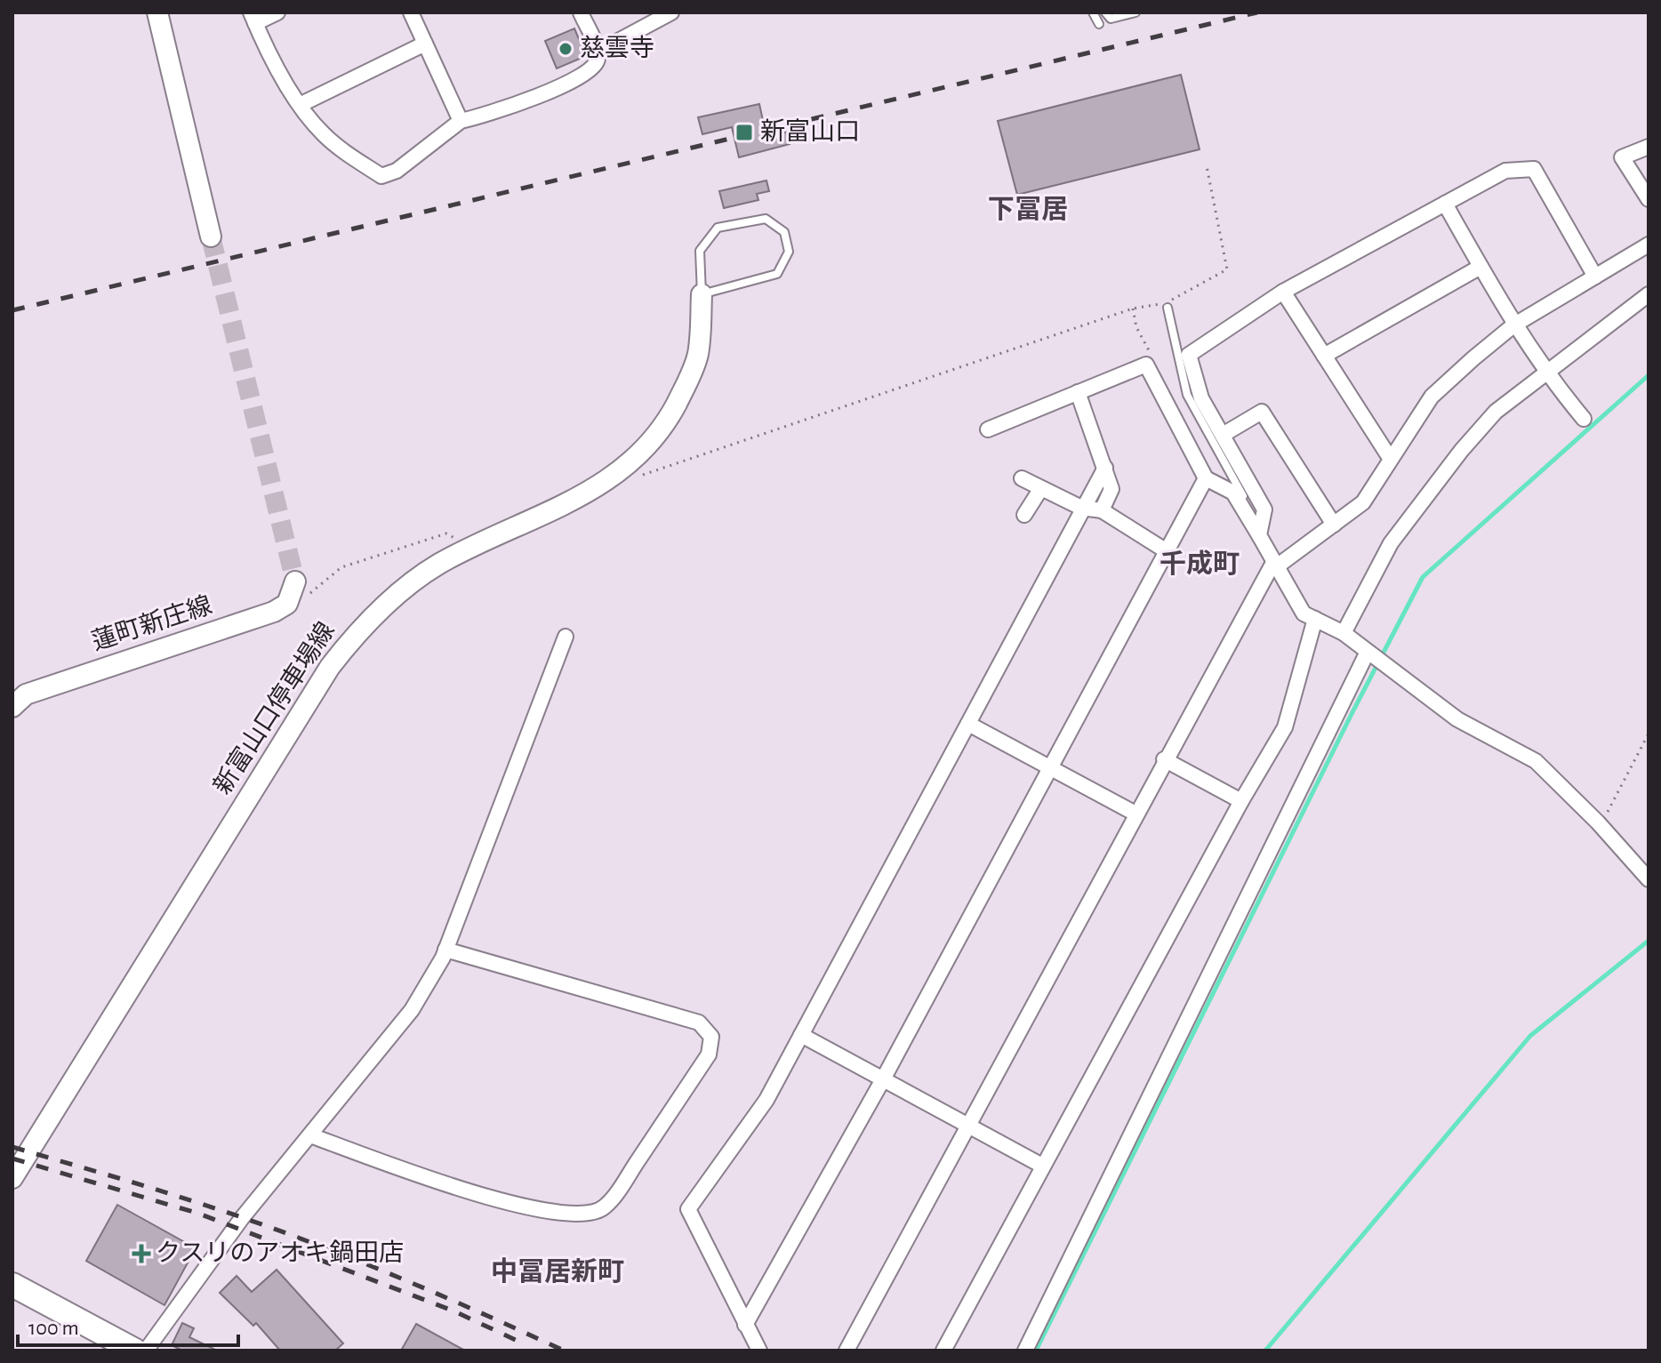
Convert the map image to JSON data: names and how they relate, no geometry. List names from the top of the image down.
{
  "streets": {
    "main road": ["蓮町新庄線", "新富山口停車場線"]
  },
  "districts": ["下冨居", "千成町", "中冨居新町"],
  "places": {
    "other": ["慈雲寺"],
    "transit": ["新富山口"],
    "health": ["クスリのアオキ鍋田店"]
  },
  "scale_bar": "100 m"
}
